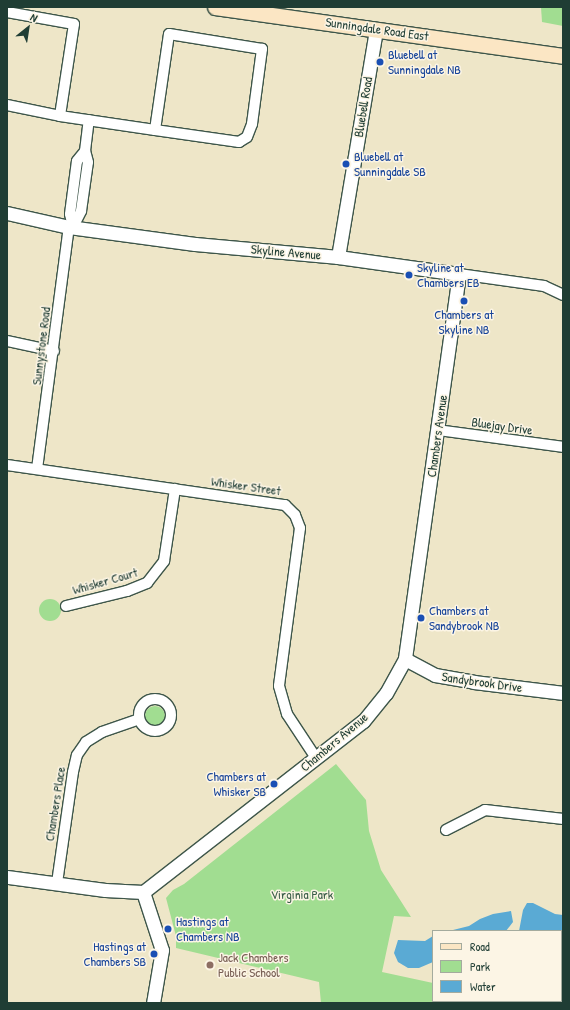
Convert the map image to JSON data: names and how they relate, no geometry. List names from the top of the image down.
{
  "streets": {
    "main road": ["Sunningdale Road East"],
    "street": [
      "Bluebell Road",
      "Skyline Avenue",
      "Sunnystone Road",
      "Bluejay Drive",
      "Chambers Avenue",
      "Whisker Street",
      "Whisker Court",
      "Sandybrook Drive",
      "Chambers Place"
    ]
  },
  "crossings": [
    ["Sunningdale Road East", "Bluebell Road"],
    ["Bluebell Road", "Skyline Avenue"],
    ["Skyline Avenue", "Sunnystone Road"],
    ["Skyline Avenue", "Chambers Avenue"],
    ["Sunnystone Road", "Whisker Street"],
    ["Bluejay Drive", "Chambers Avenue"],
    ["Chambers Avenue", "Whisker Street"],
    ["Chambers Avenue", "Sandybrook Drive"],
    ["Whisker Street", "Whisker Court"]
  ],
  "parks": ["Virginia Park"],
  "places": [
    "Bluebell at Sunningdale NB",
    "Bluebell at Sunningdale SB",
    "Skyline at Chambers EB",
    "Chambers at Skyline NB",
    "Chambers at Sandybrook NB",
    "Chambers at Whisker SB",
    "Hastings at Chambers NB",
    "Hastings at Chambers SB",
    "Jack Chambers Public School"
  ],
  "legend": ["Road", "Park", "Water"],
  "north": "top right"
}
